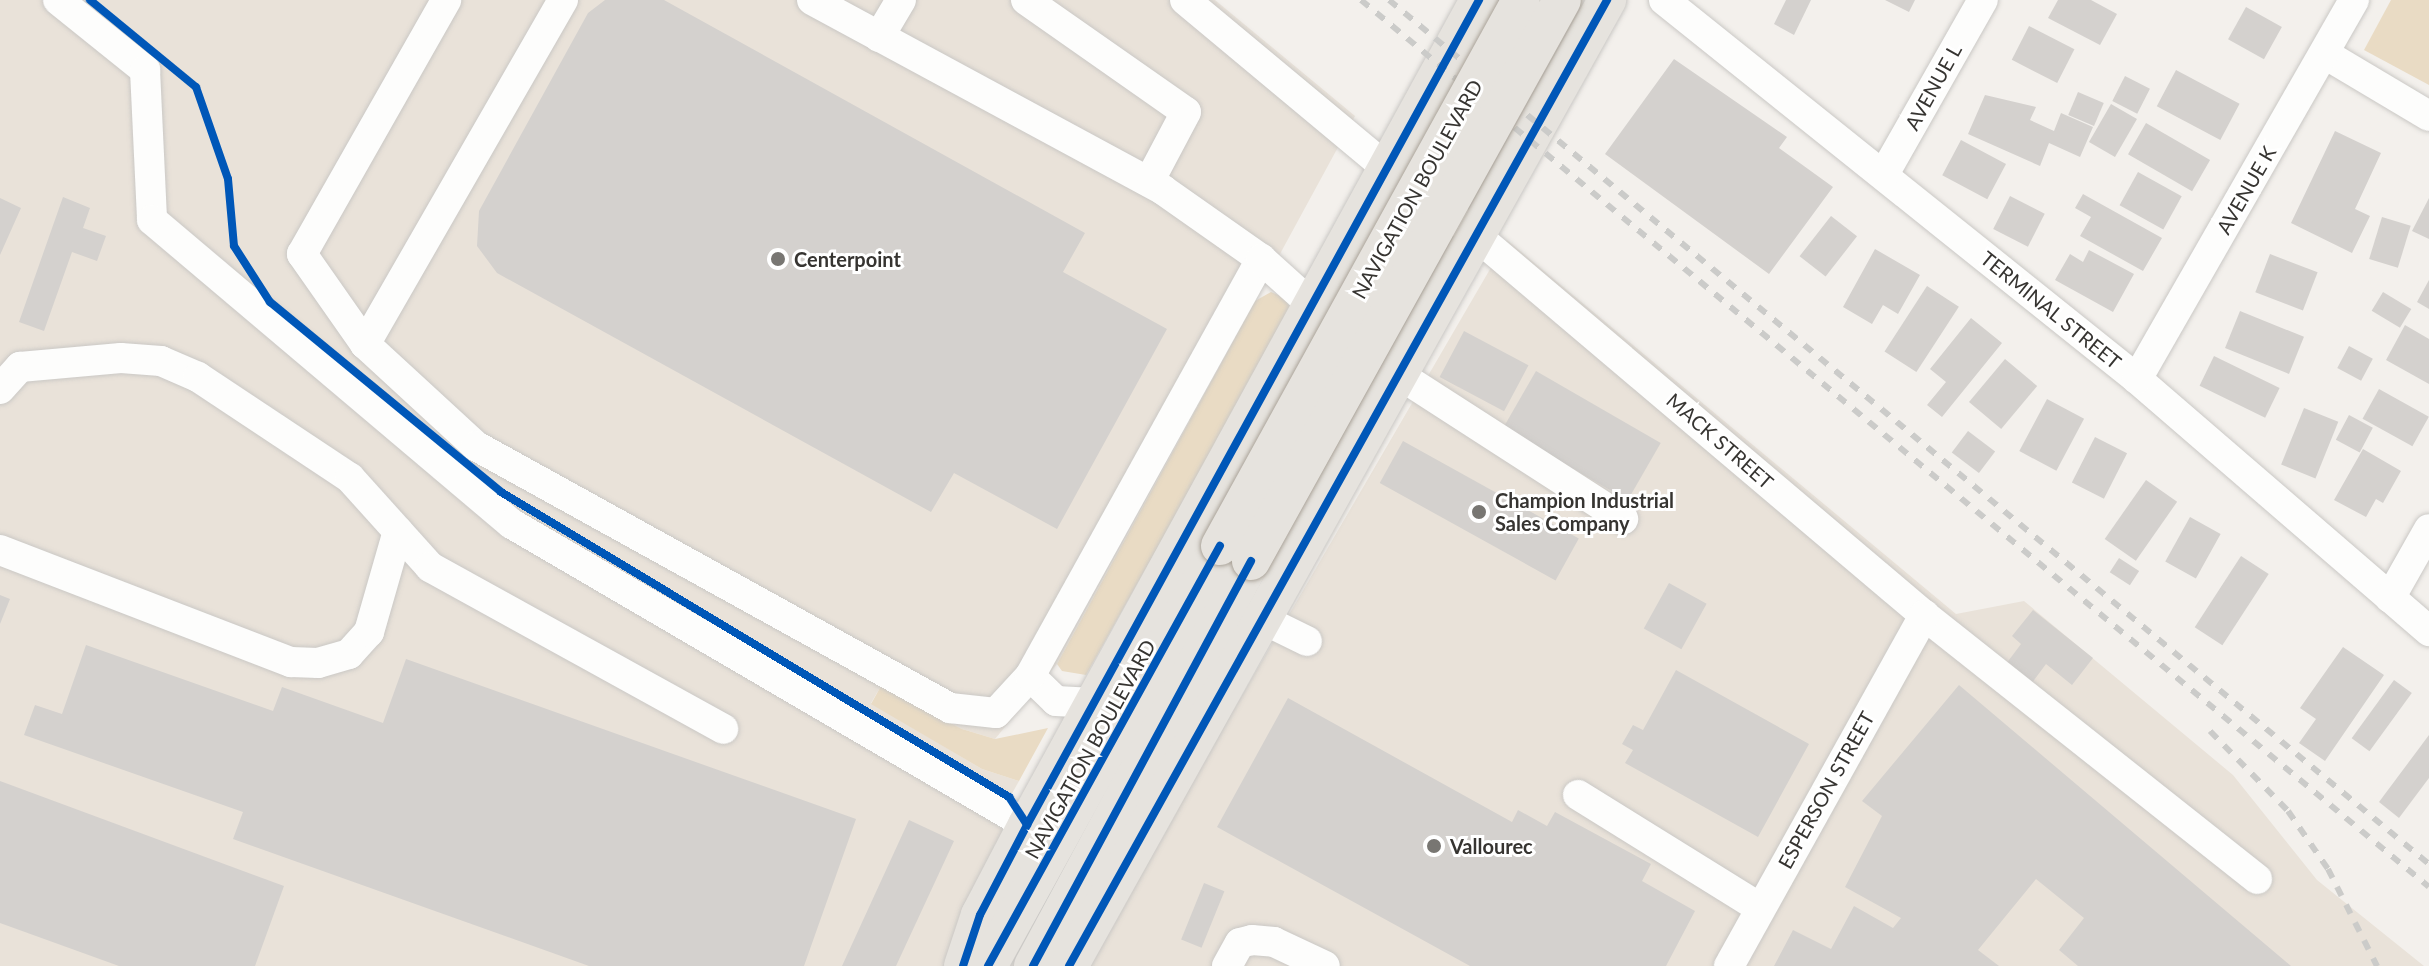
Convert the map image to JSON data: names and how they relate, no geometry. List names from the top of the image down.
{
  "streets": {
    "main road": ["NAVIGATION BOULEVARD"],
    "street": [
      "AVENUE L",
      "AVENUE K",
      "TERMINAL STREET",
      "MACK STREET",
      "ESPERSON STREET"
    ]
  },
  "crossings": [
    ["AVENUE L", "TERMINAL STREET"],
    ["AVENUE K", "TERMINAL STREET"],
    ["MACK STREET", "ESPERSON STREET"]
  ],
  "places": ["Centerpoint", "Champion Industrial Sales Company", "Vallourec"]
}
